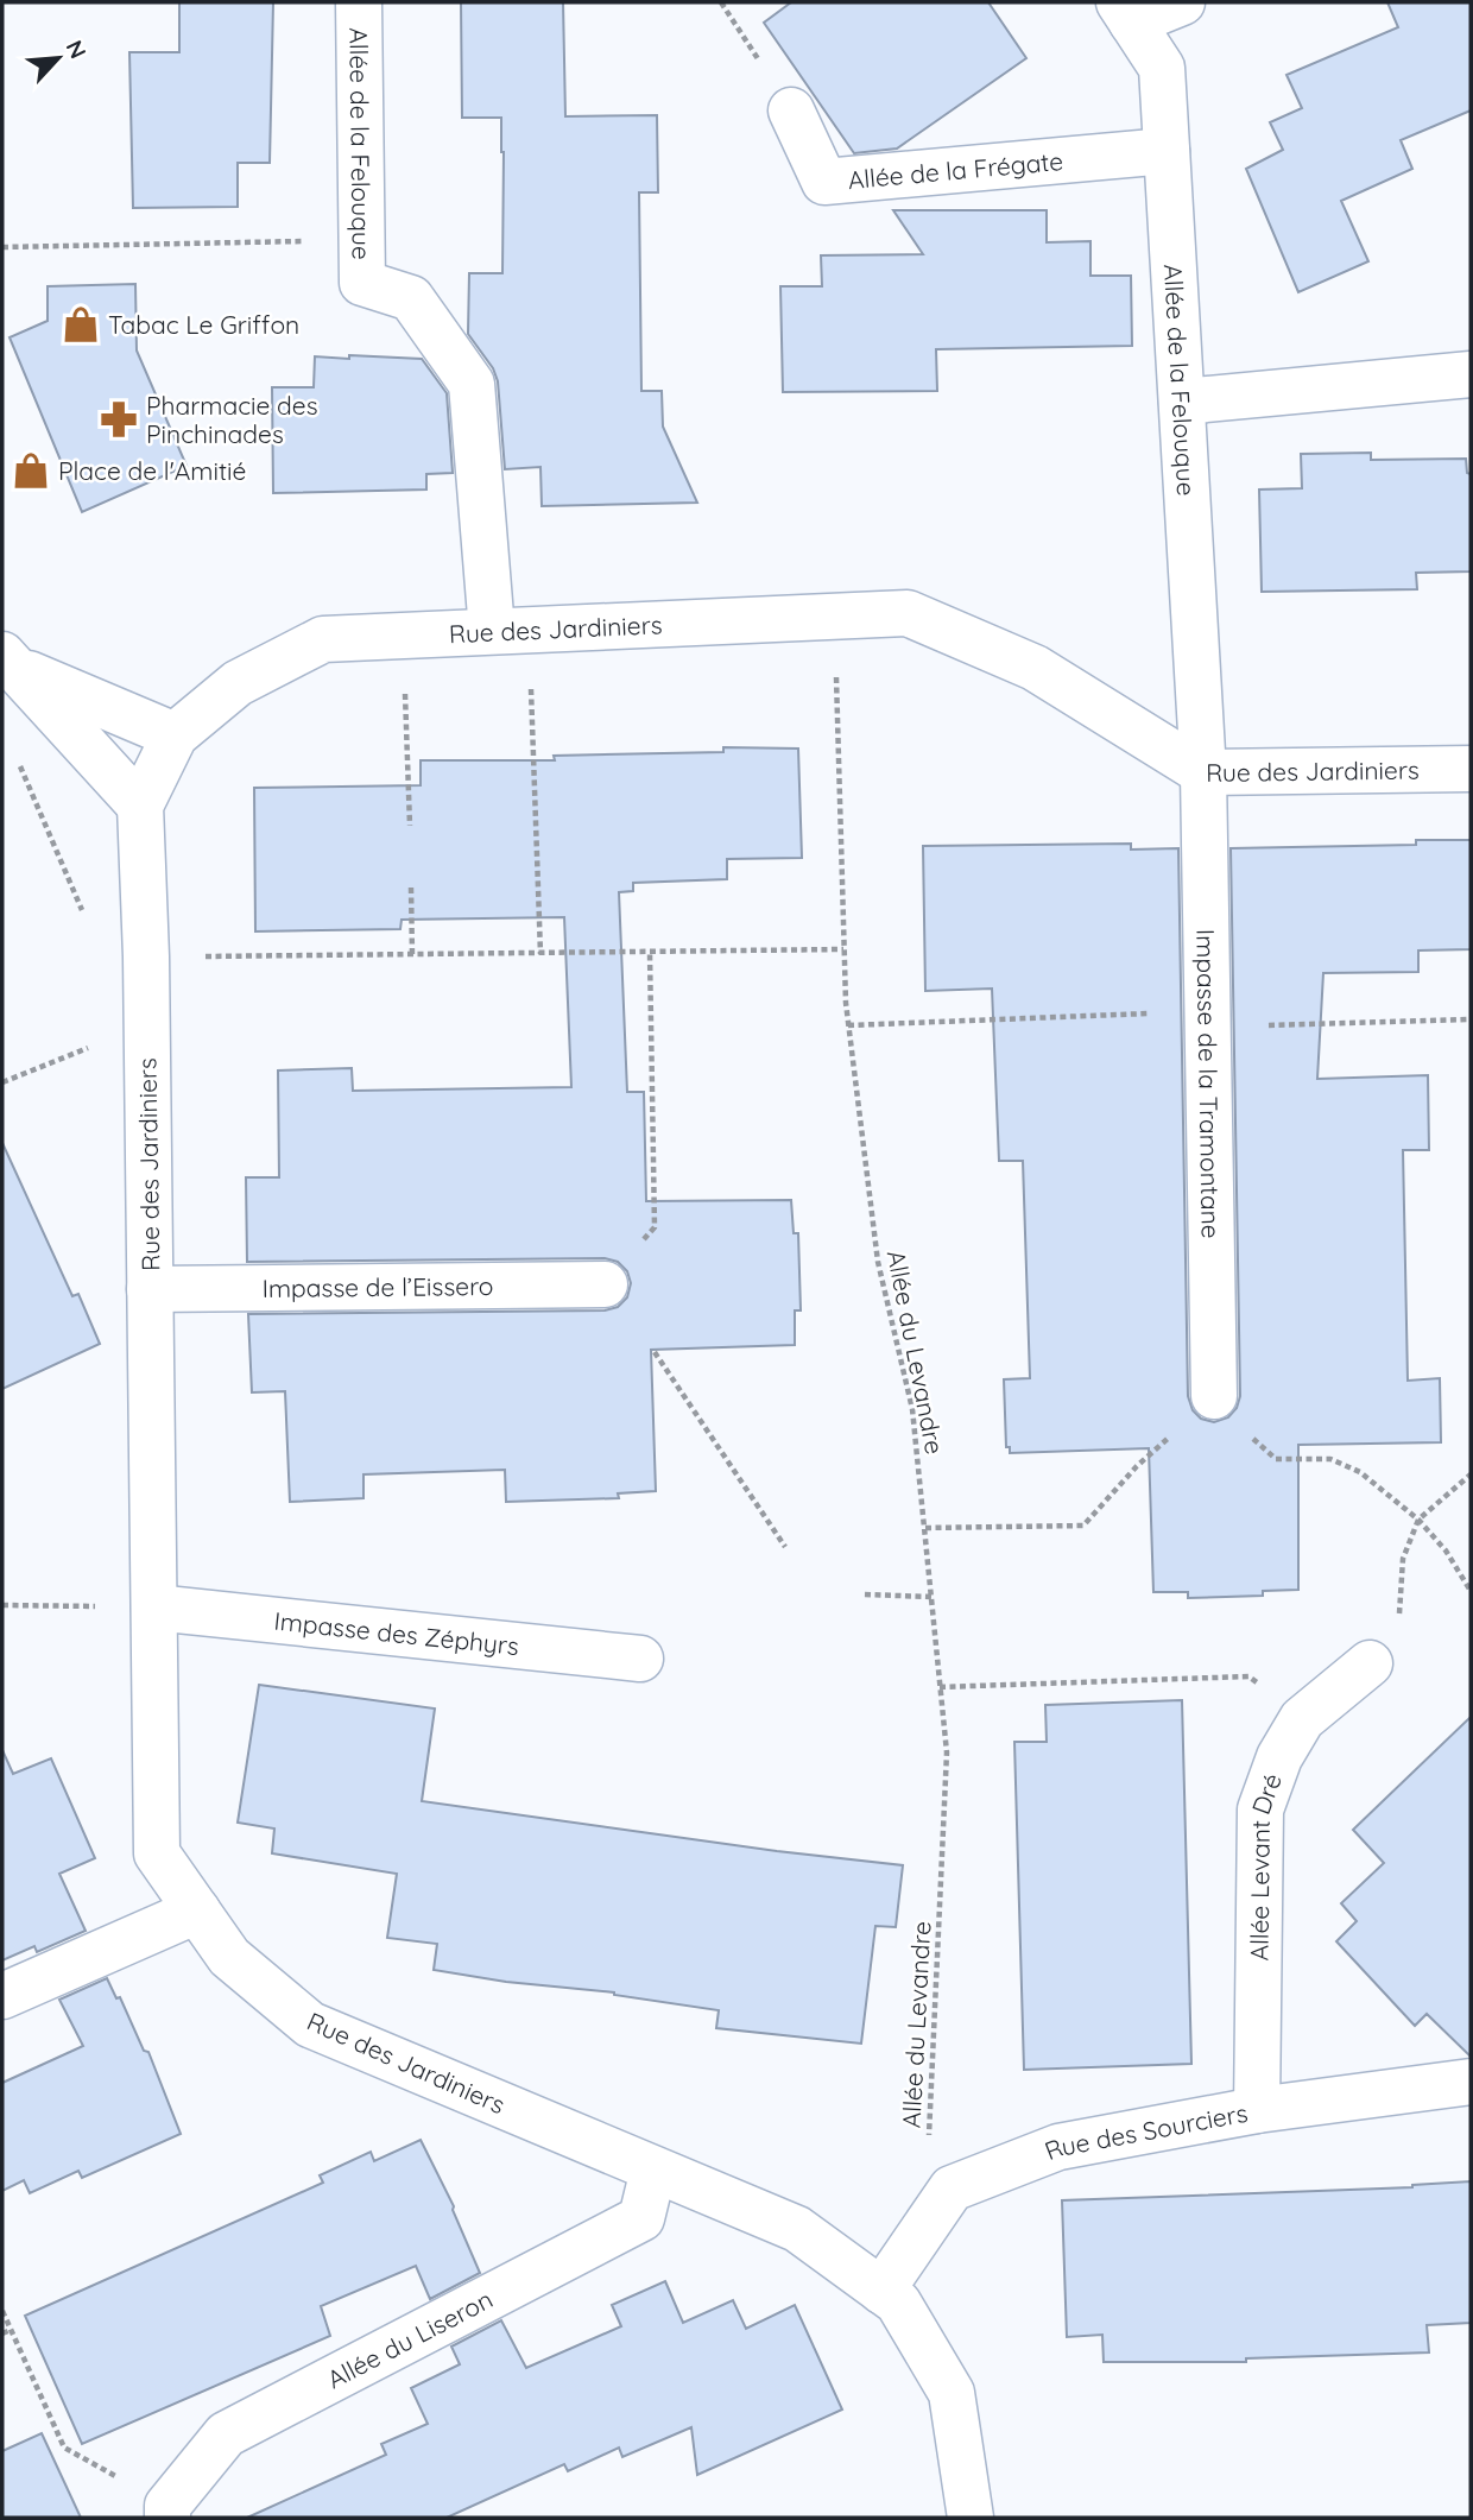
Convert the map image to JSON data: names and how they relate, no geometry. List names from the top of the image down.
{
  "streets": {
    "street": [
      "Allée de la Felouque",
      "Allée de la Frégate",
      "Rue des Jardiniers",
      "Impasse de la Tramontane",
      "Impasse de l’Eissero",
      "Impasse des Zéphyrs",
      "Allée Levant Dré",
      "Rue des Sourciers",
      "Allée du Liseron"
    ],
    "path": ["Allée du Levandre"]
  },
  "crossings": [
    ["Allée de la Felouque", "Allée de la Frégate"],
    ["Allée de la Felouque", "Rue des Jardiniers"],
    ["Allée de la Felouque", "Impasse de la Tramontane"],
    ["Rue des Jardiniers", "Impasse de la Tramontane"],
    ["Rue des Jardiniers", "Impasse de l’Eissero"],
    ["Rue des Jardiniers", "Allée du Levandre"],
    ["Rue des Jardiniers", "Impasse des Zéphyrs"],
    ["Rue des Jardiniers", "Allée du Liseron"],
    ["Allée du Levandre", "Rue des Sourciers"],
    ["Allée Levant Dré", "Rue des Sourciers"]
  ],
  "places": {
    "shop": ["Tabac Le Griffon", "Place de l'Amitié"],
    "pharmacy": ["Pharmacie des Pinchinades"]
  },
  "north": "top right"
}
